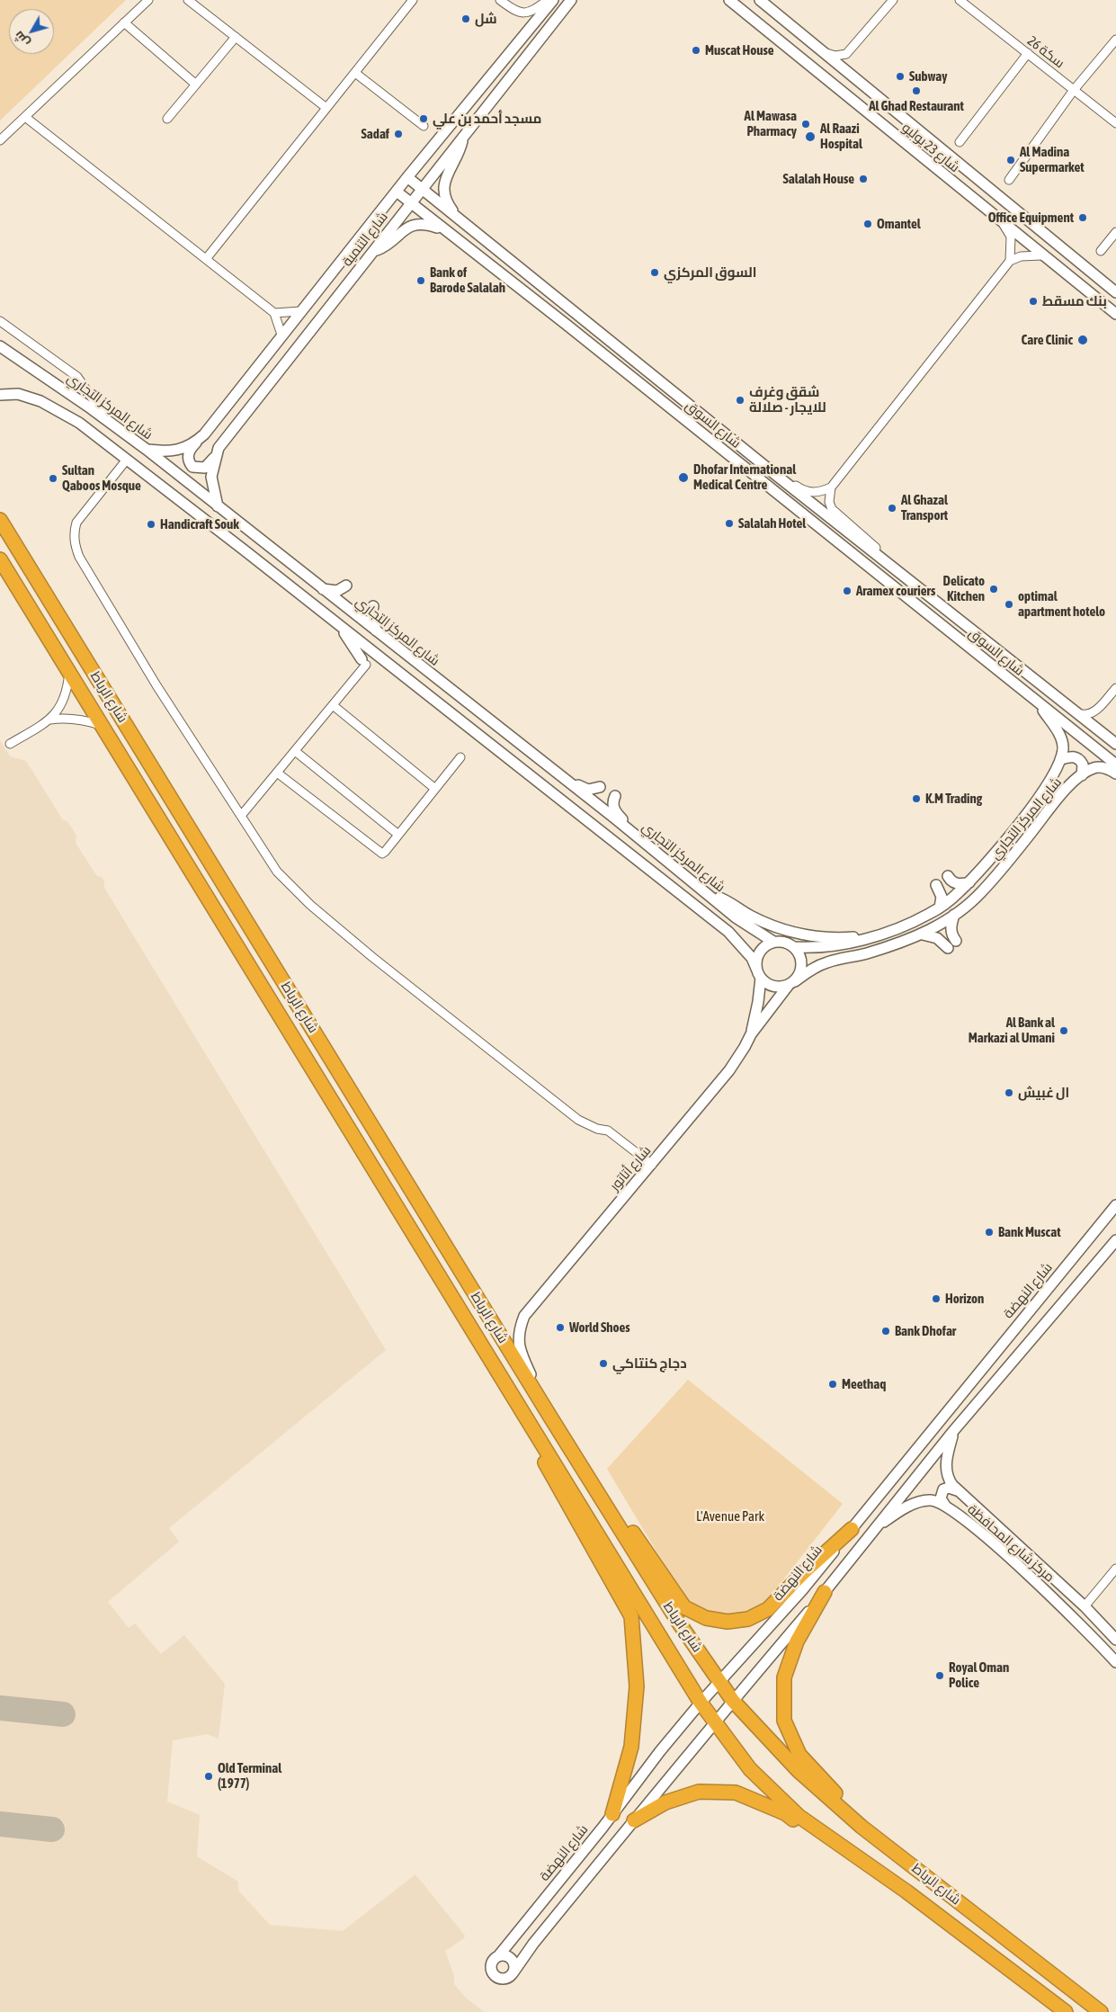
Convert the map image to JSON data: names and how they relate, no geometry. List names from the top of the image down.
{
  "streets": {
    "highway": ["شارع الرباط"],
    "street": [
      "سكة 26",
      "شارع 23 يوليو",
      "شارع التنمية",
      "شارع المركز التجاري",
      "شارع السوق",
      "شارع أتاتور",
      "شارع النهضة",
      "مركز شارع المحافظة"
    ]
  },
  "crossings": [
    ["شارع التنمية", "شارع المركز التجاري"],
    ["شارع التنمية", "شارع السوق"],
    ["شارع المركز التجاري", "شارع السوق"],
    ["شارع المركز التجاري", "شارع أتاتور"],
    ["شارع الرباط", "شارع أتاتور"],
    ["شارع الرباط", "شارع النهضة"]
  ],
  "parks": ["L'Avenue Park"],
  "places": [
    "شل",
    "Muscat House",
    "Subway",
    "Al Ghad Restaurant",
    "مسجد أحمد بن علي",
    "Al Mawasa Pharmacy",
    "Sadaf",
    "Al Raazi Hospital",
    "Al Madina Supermarket",
    "Salalah House",
    "Office Equipment",
    "Omantel",
    "السوق المركزي",
    "Bank of Barode Salalah",
    "بنك مسقط",
    "Care Clinic",
    "شقق وغرف للايجار - صلالة",
    "Dhofar International Medical Centre",
    "Sultan Qaboos Mosque",
    "Al Ghazal Transport",
    "Salalah Hotel",
    "Handicraft Souk",
    "Delicato Kitchen",
    "Aramex couriers",
    "optimal apartment hotelo",
    "K.M Trading",
    "Al Bank al Markazi al Umani",
    "ال غبيش",
    "Bank Muscat",
    "Horizon",
    "World Shoes",
    "Bank Dhofar",
    "دجاج كنتاكي",
    "Meethaq",
    "Royal Oman Police",
    "Old Terminal (1977)"
  ],
  "north": "bottom left"
}
